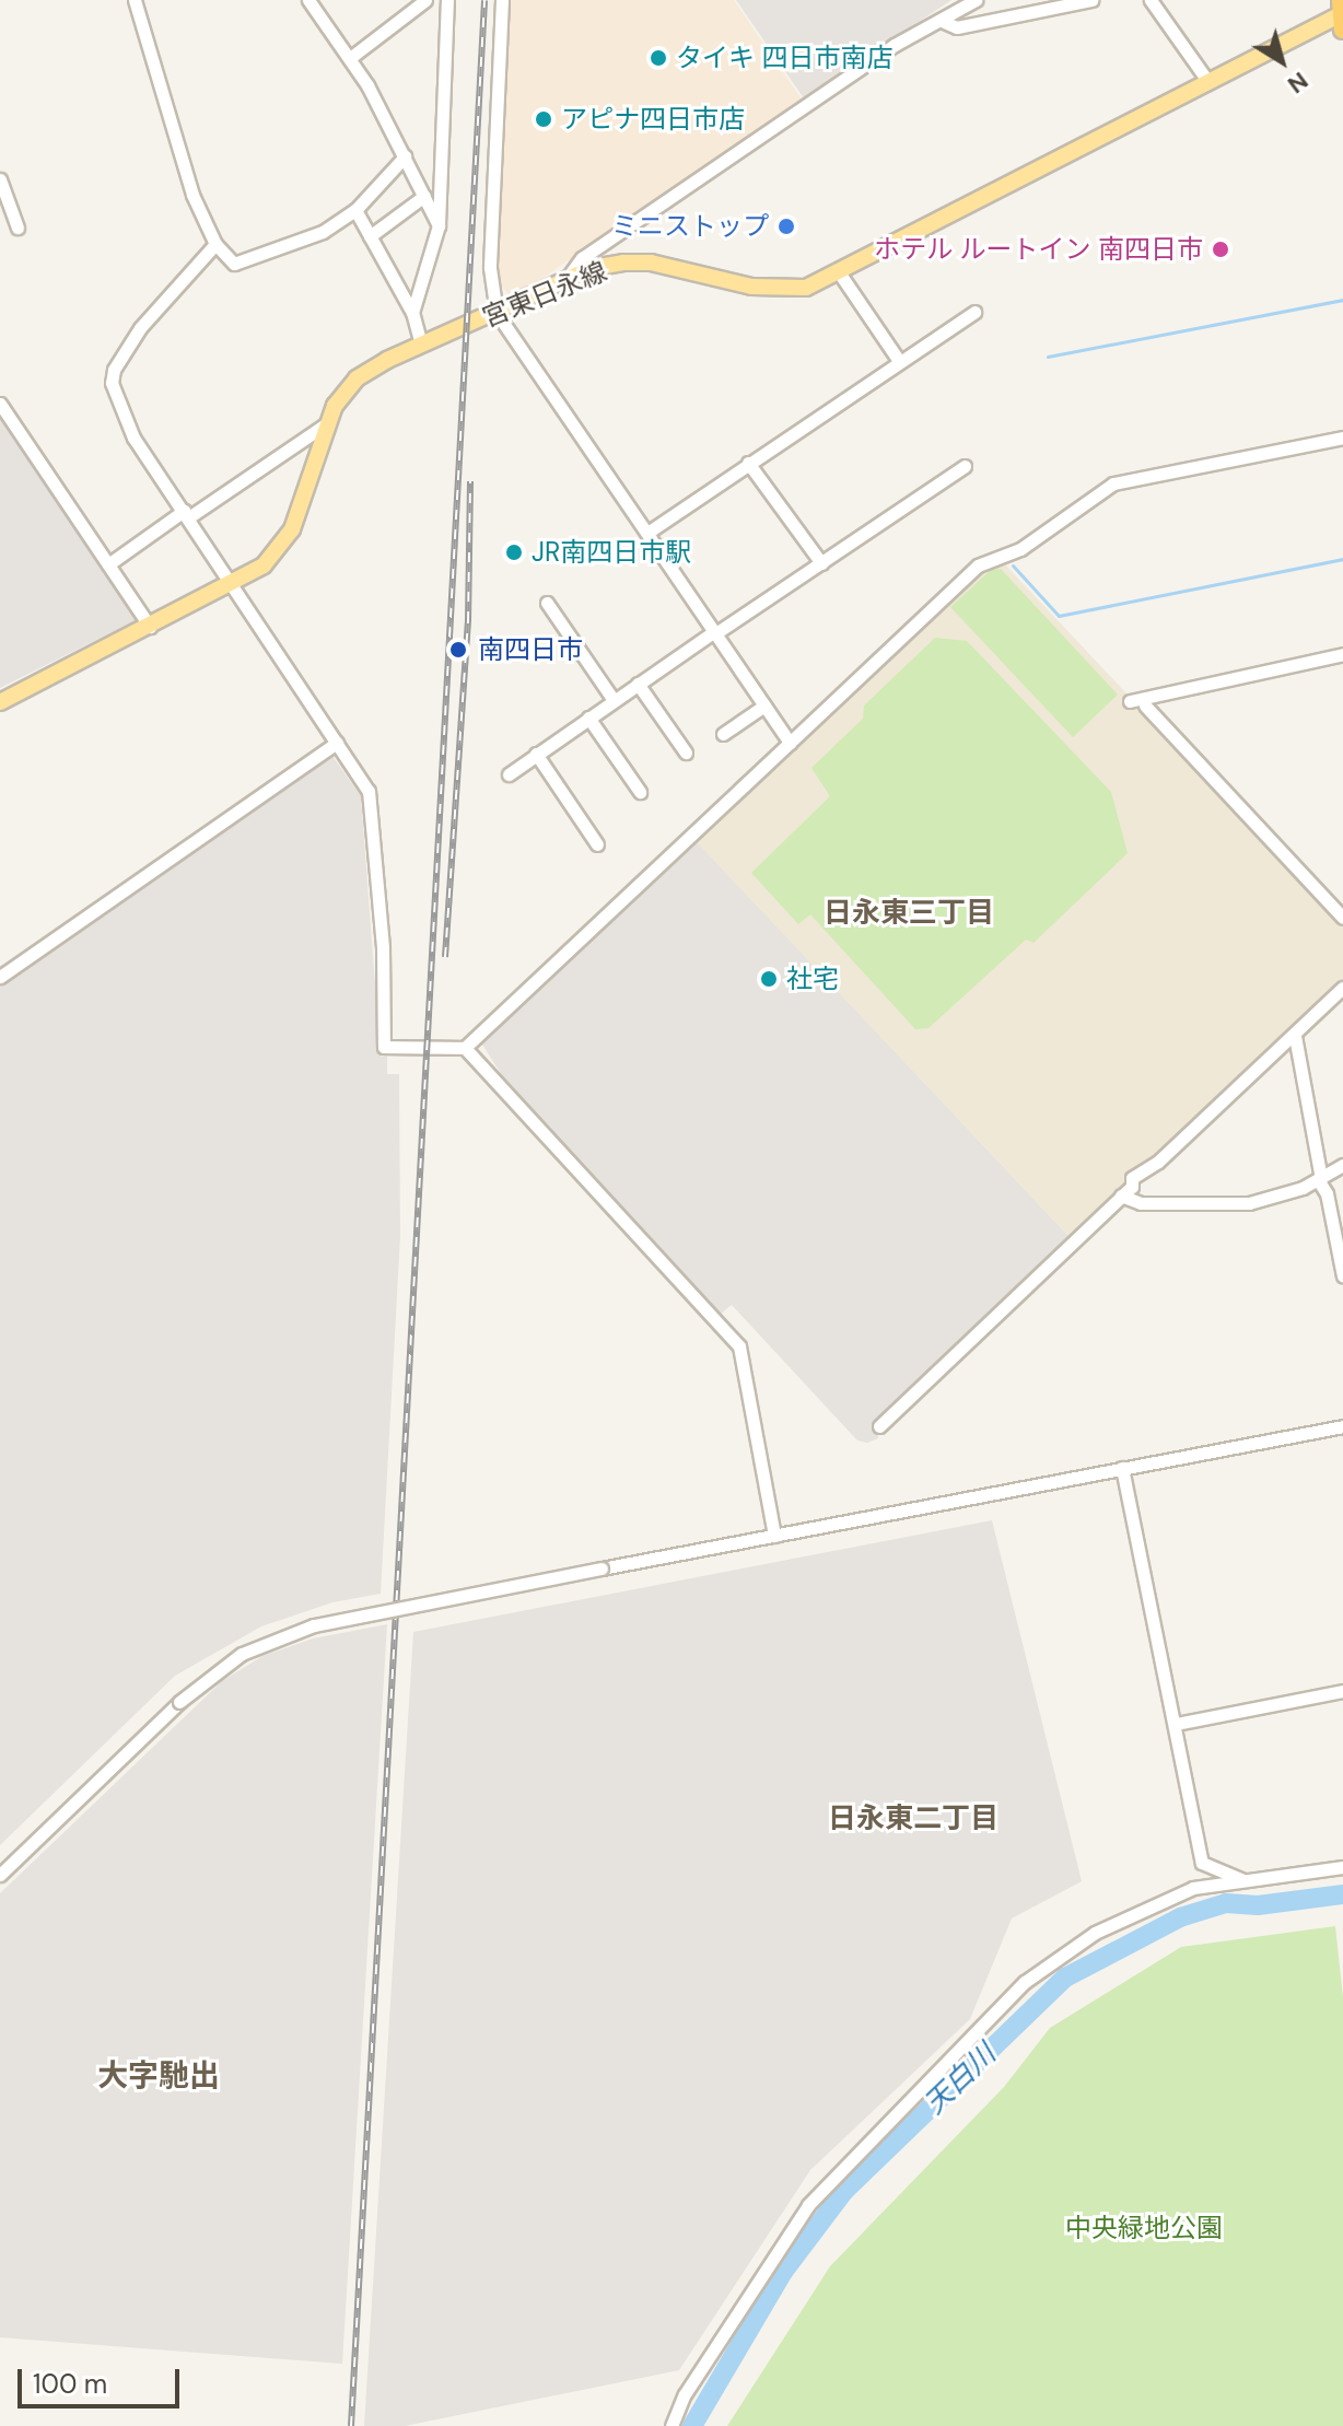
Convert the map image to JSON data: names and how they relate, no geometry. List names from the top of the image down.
{
  "streets": {
    "main road": ["宮東日永線"]
  },
  "districts": ["日永東三丁目", "日永東二丁目", "大字馳出"],
  "water": ["天白川"],
  "parks": ["中央緑地公園"],
  "places": [
    "タイキ 四日市南店",
    "アピナ四日市店",
    "ミニストップ",
    "ホテル ルートイン 南四日市",
    "JR南四日市駅",
    "南四日市",
    "社宅"
  ],
  "scale_bar": "100 m",
  "north": "bottom right"
}
